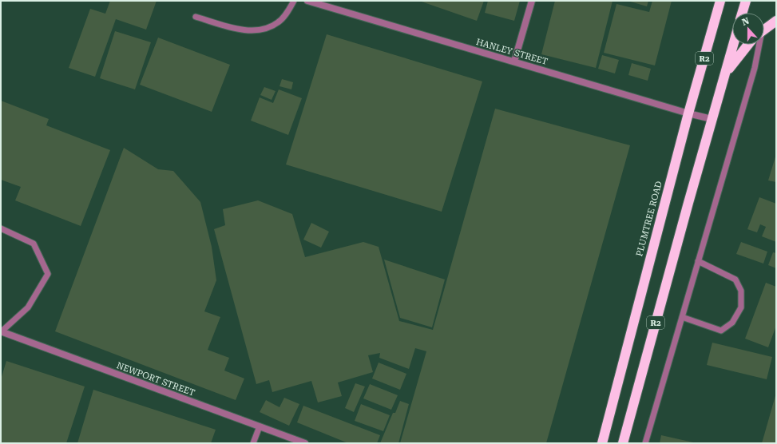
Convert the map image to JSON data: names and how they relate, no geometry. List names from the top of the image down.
{
  "streets": {
    "highway": ["R2", "PLUMTREE ROAD"],
    "street": ["HANLEY STREET", "NEWPORT STREET"]
  },
  "crossings": [
    ["HANLEY STREET", "R2"],
    ["HANLEY STREET", "PLUMTREE ROAD"]
  ],
  "north": "top"
}
